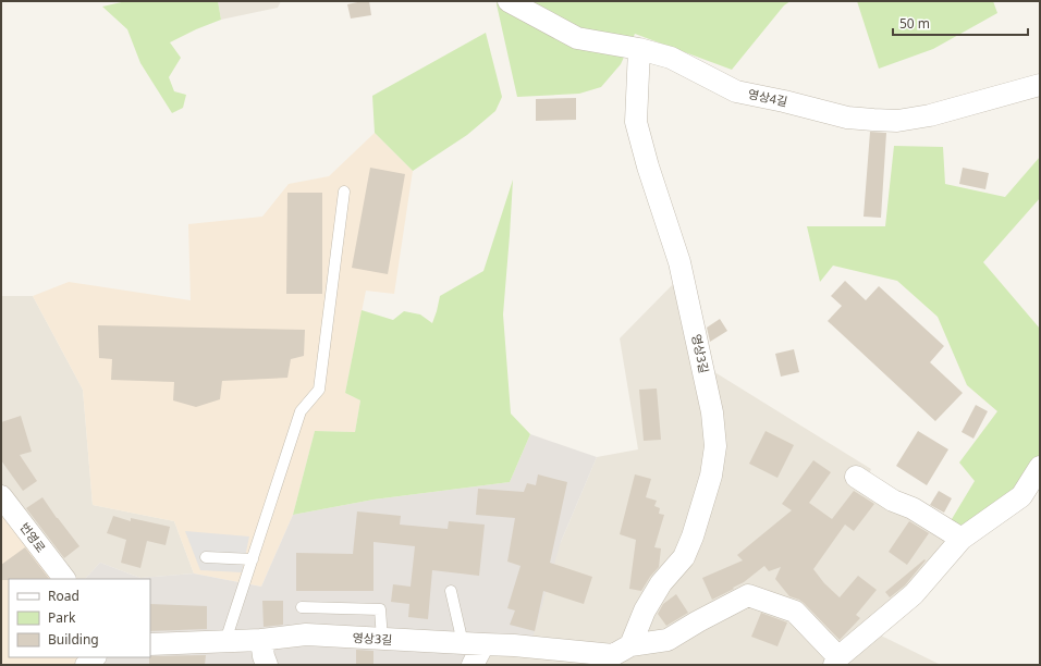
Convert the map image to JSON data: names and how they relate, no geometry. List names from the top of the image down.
{
  "streets": {
    "street": ["영상4길", "영상3길", "번영로"]
  },
  "crossings": [
    ["영상4길", "영상3길"]
  ],
  "legend": ["Road", "Park", "Building"],
  "scale_bar": "50 m"
}
